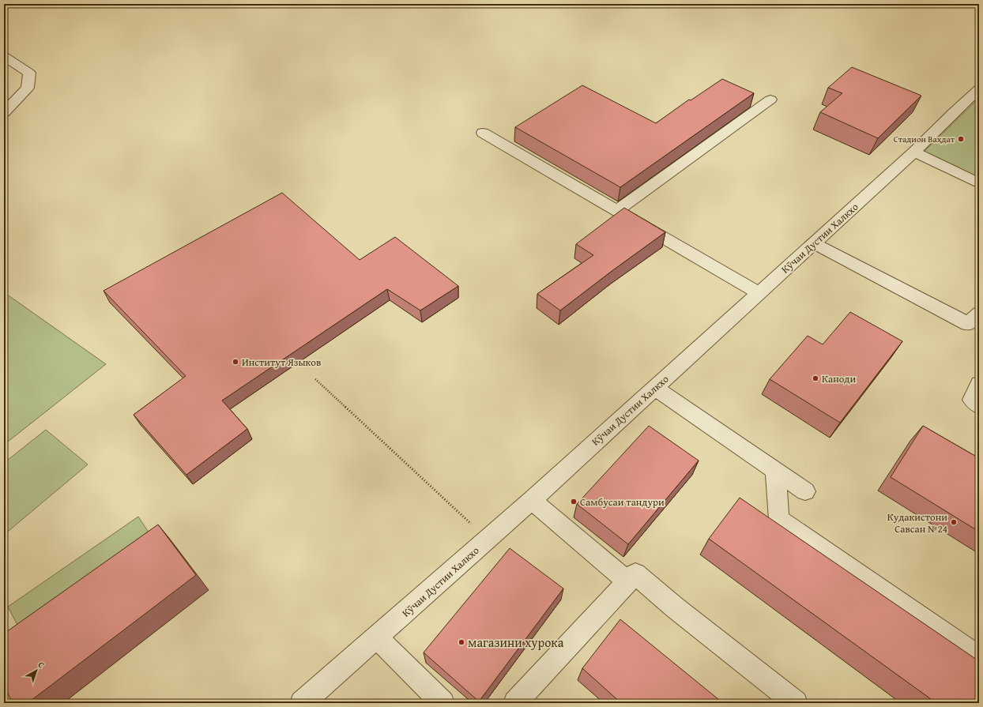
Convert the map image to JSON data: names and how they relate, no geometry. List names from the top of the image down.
{
  "streets": {
    "street": ["Кӯчаи Дустии Халкхо"]
  },
  "places": [
    "Стадион Ваҳдат",
    "Институт Языков",
    "Каноди",
    "Самбусаи тандури",
    "Кудакистони Савсан №24",
    "магазини хурока"
  ],
  "north": "top right"
}
